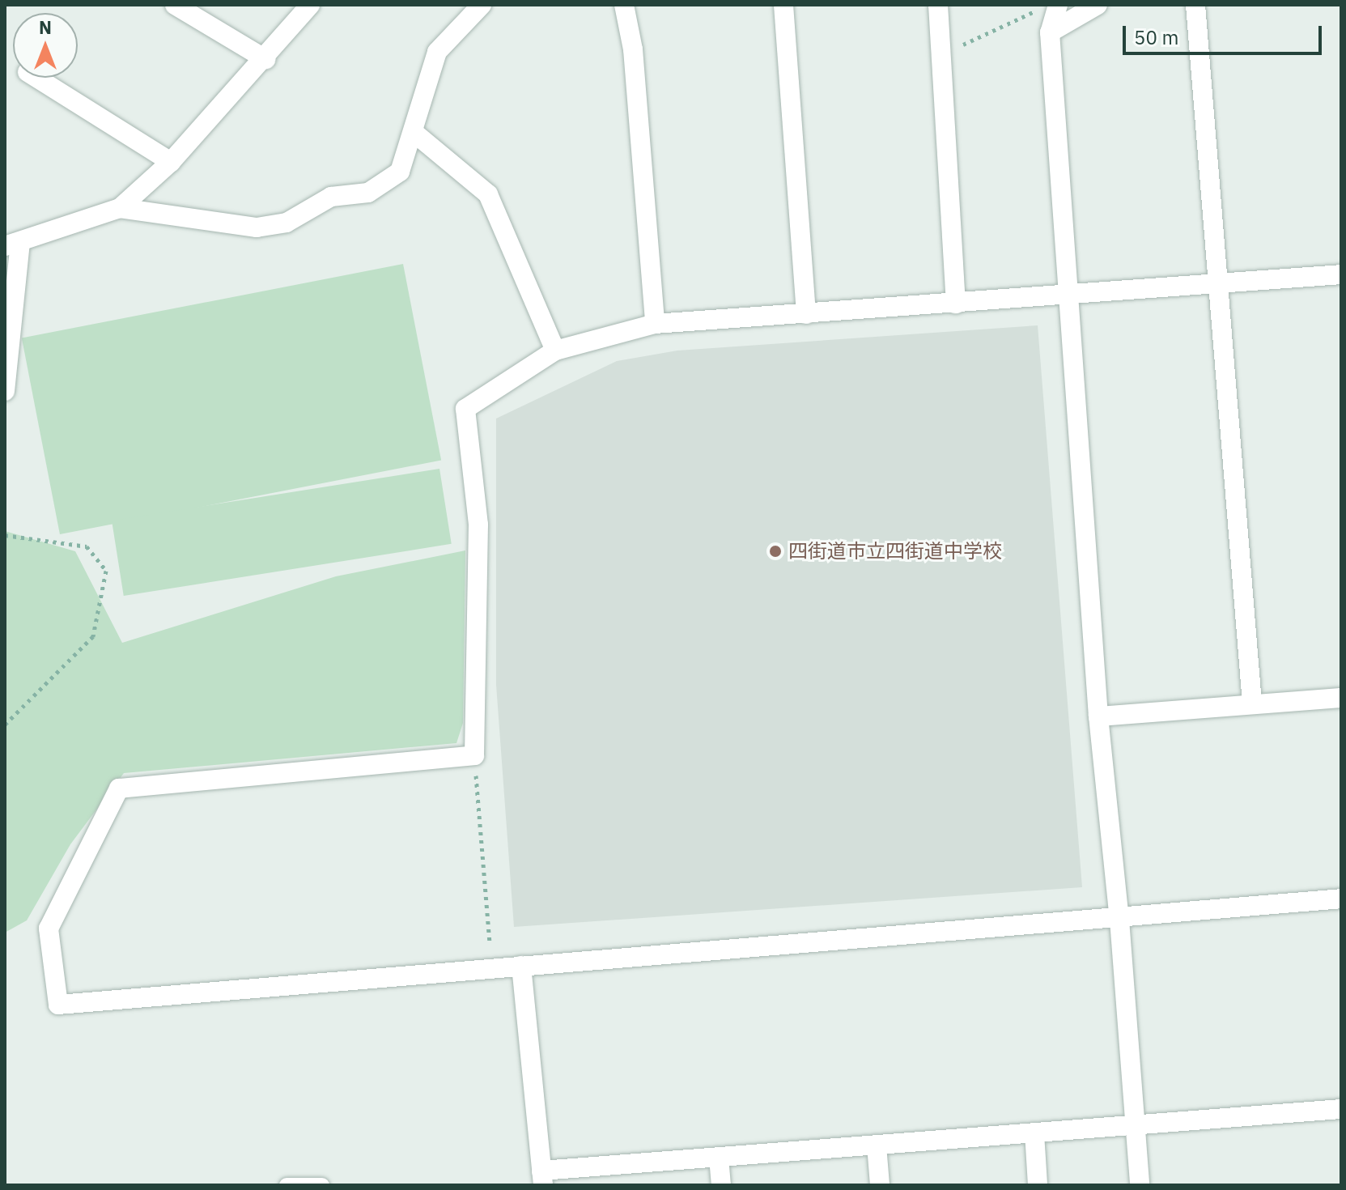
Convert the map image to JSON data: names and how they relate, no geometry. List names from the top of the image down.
{
  "places": ["四街道市立四街道中学校"],
  "scale_bar": "50 m",
  "north": "top"
}
